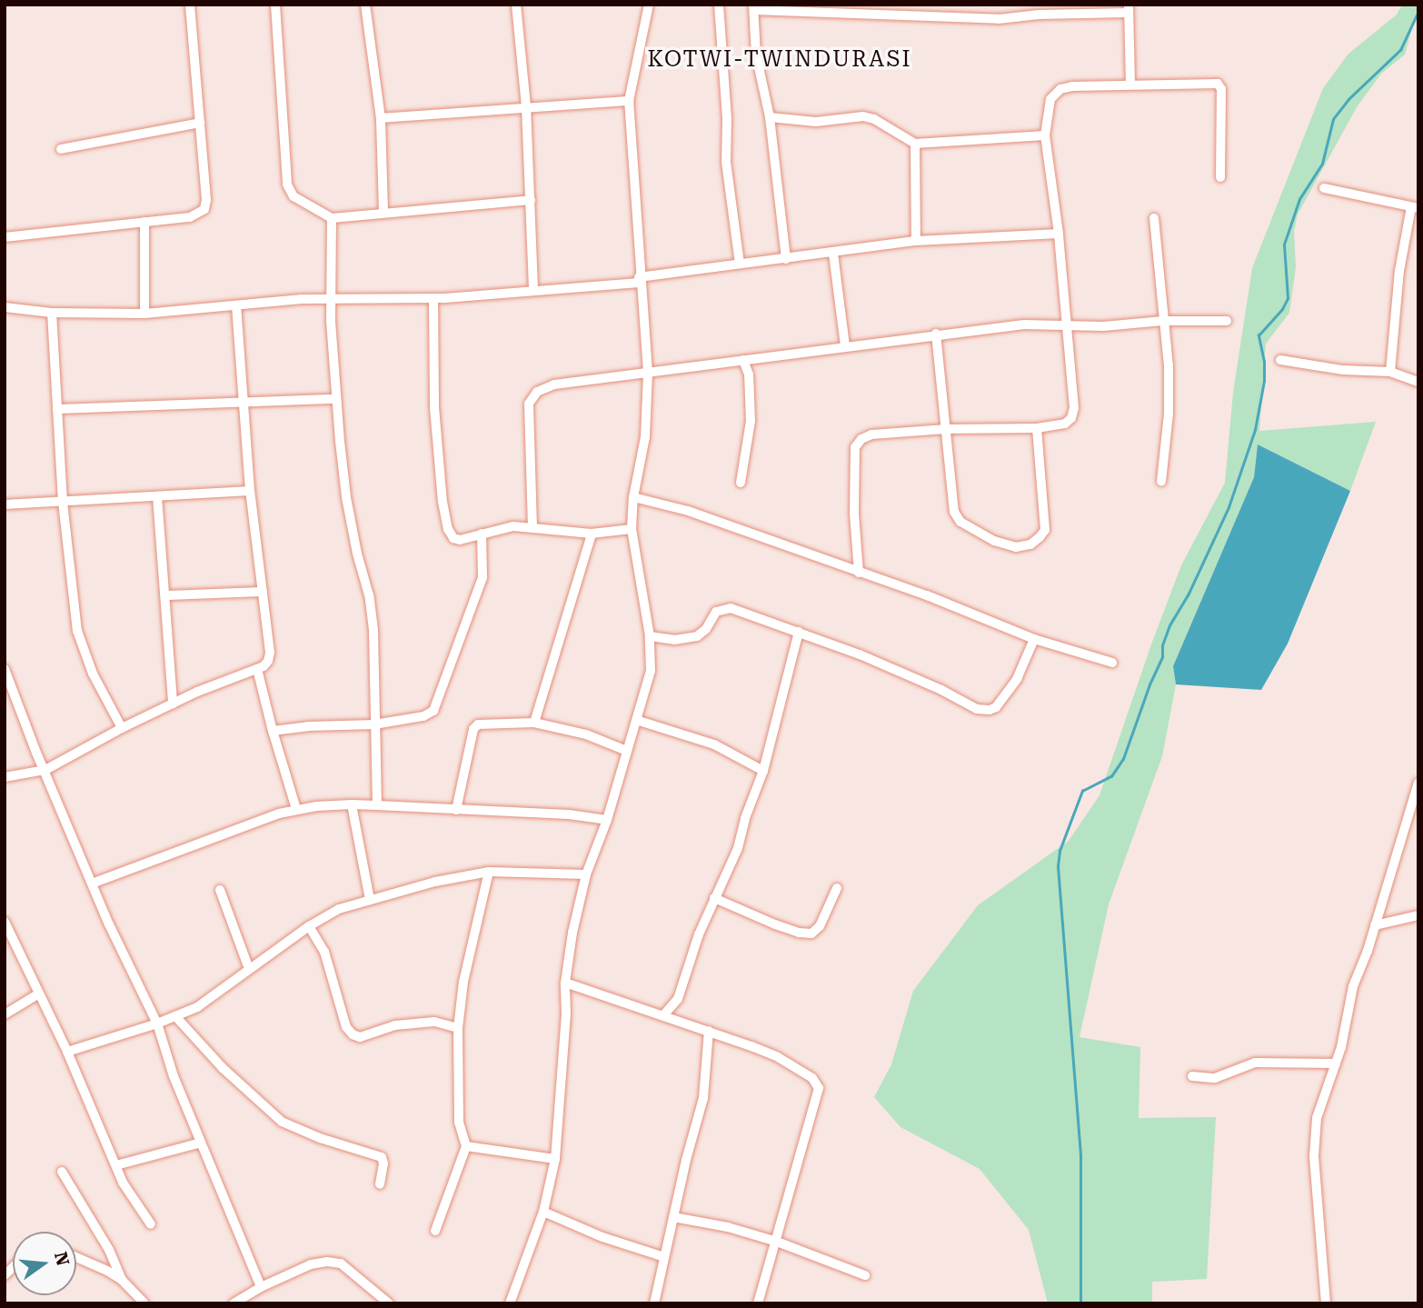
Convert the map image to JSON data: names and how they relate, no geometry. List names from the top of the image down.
{
  "districts": ["KOTWI-TWINDURASI"],
  "north": "right"
}
